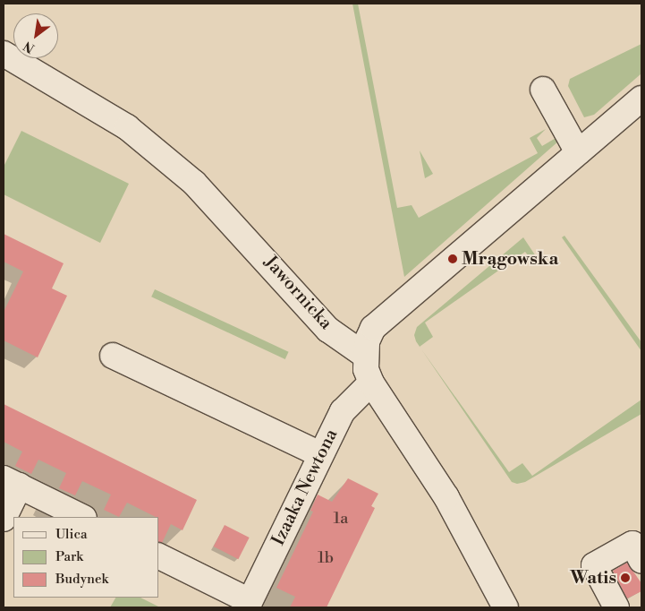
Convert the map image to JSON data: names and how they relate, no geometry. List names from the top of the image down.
{
  "streets": {
    "street": ["Jawornicka", "Izaaka Newtona"]
  },
  "places": ["Mrągowska", "Watis"],
  "house_numbers": ["1a", "1b"],
  "legend": ["Ulica", "Park", "Budynek"],
  "north": "bottom left"
}
